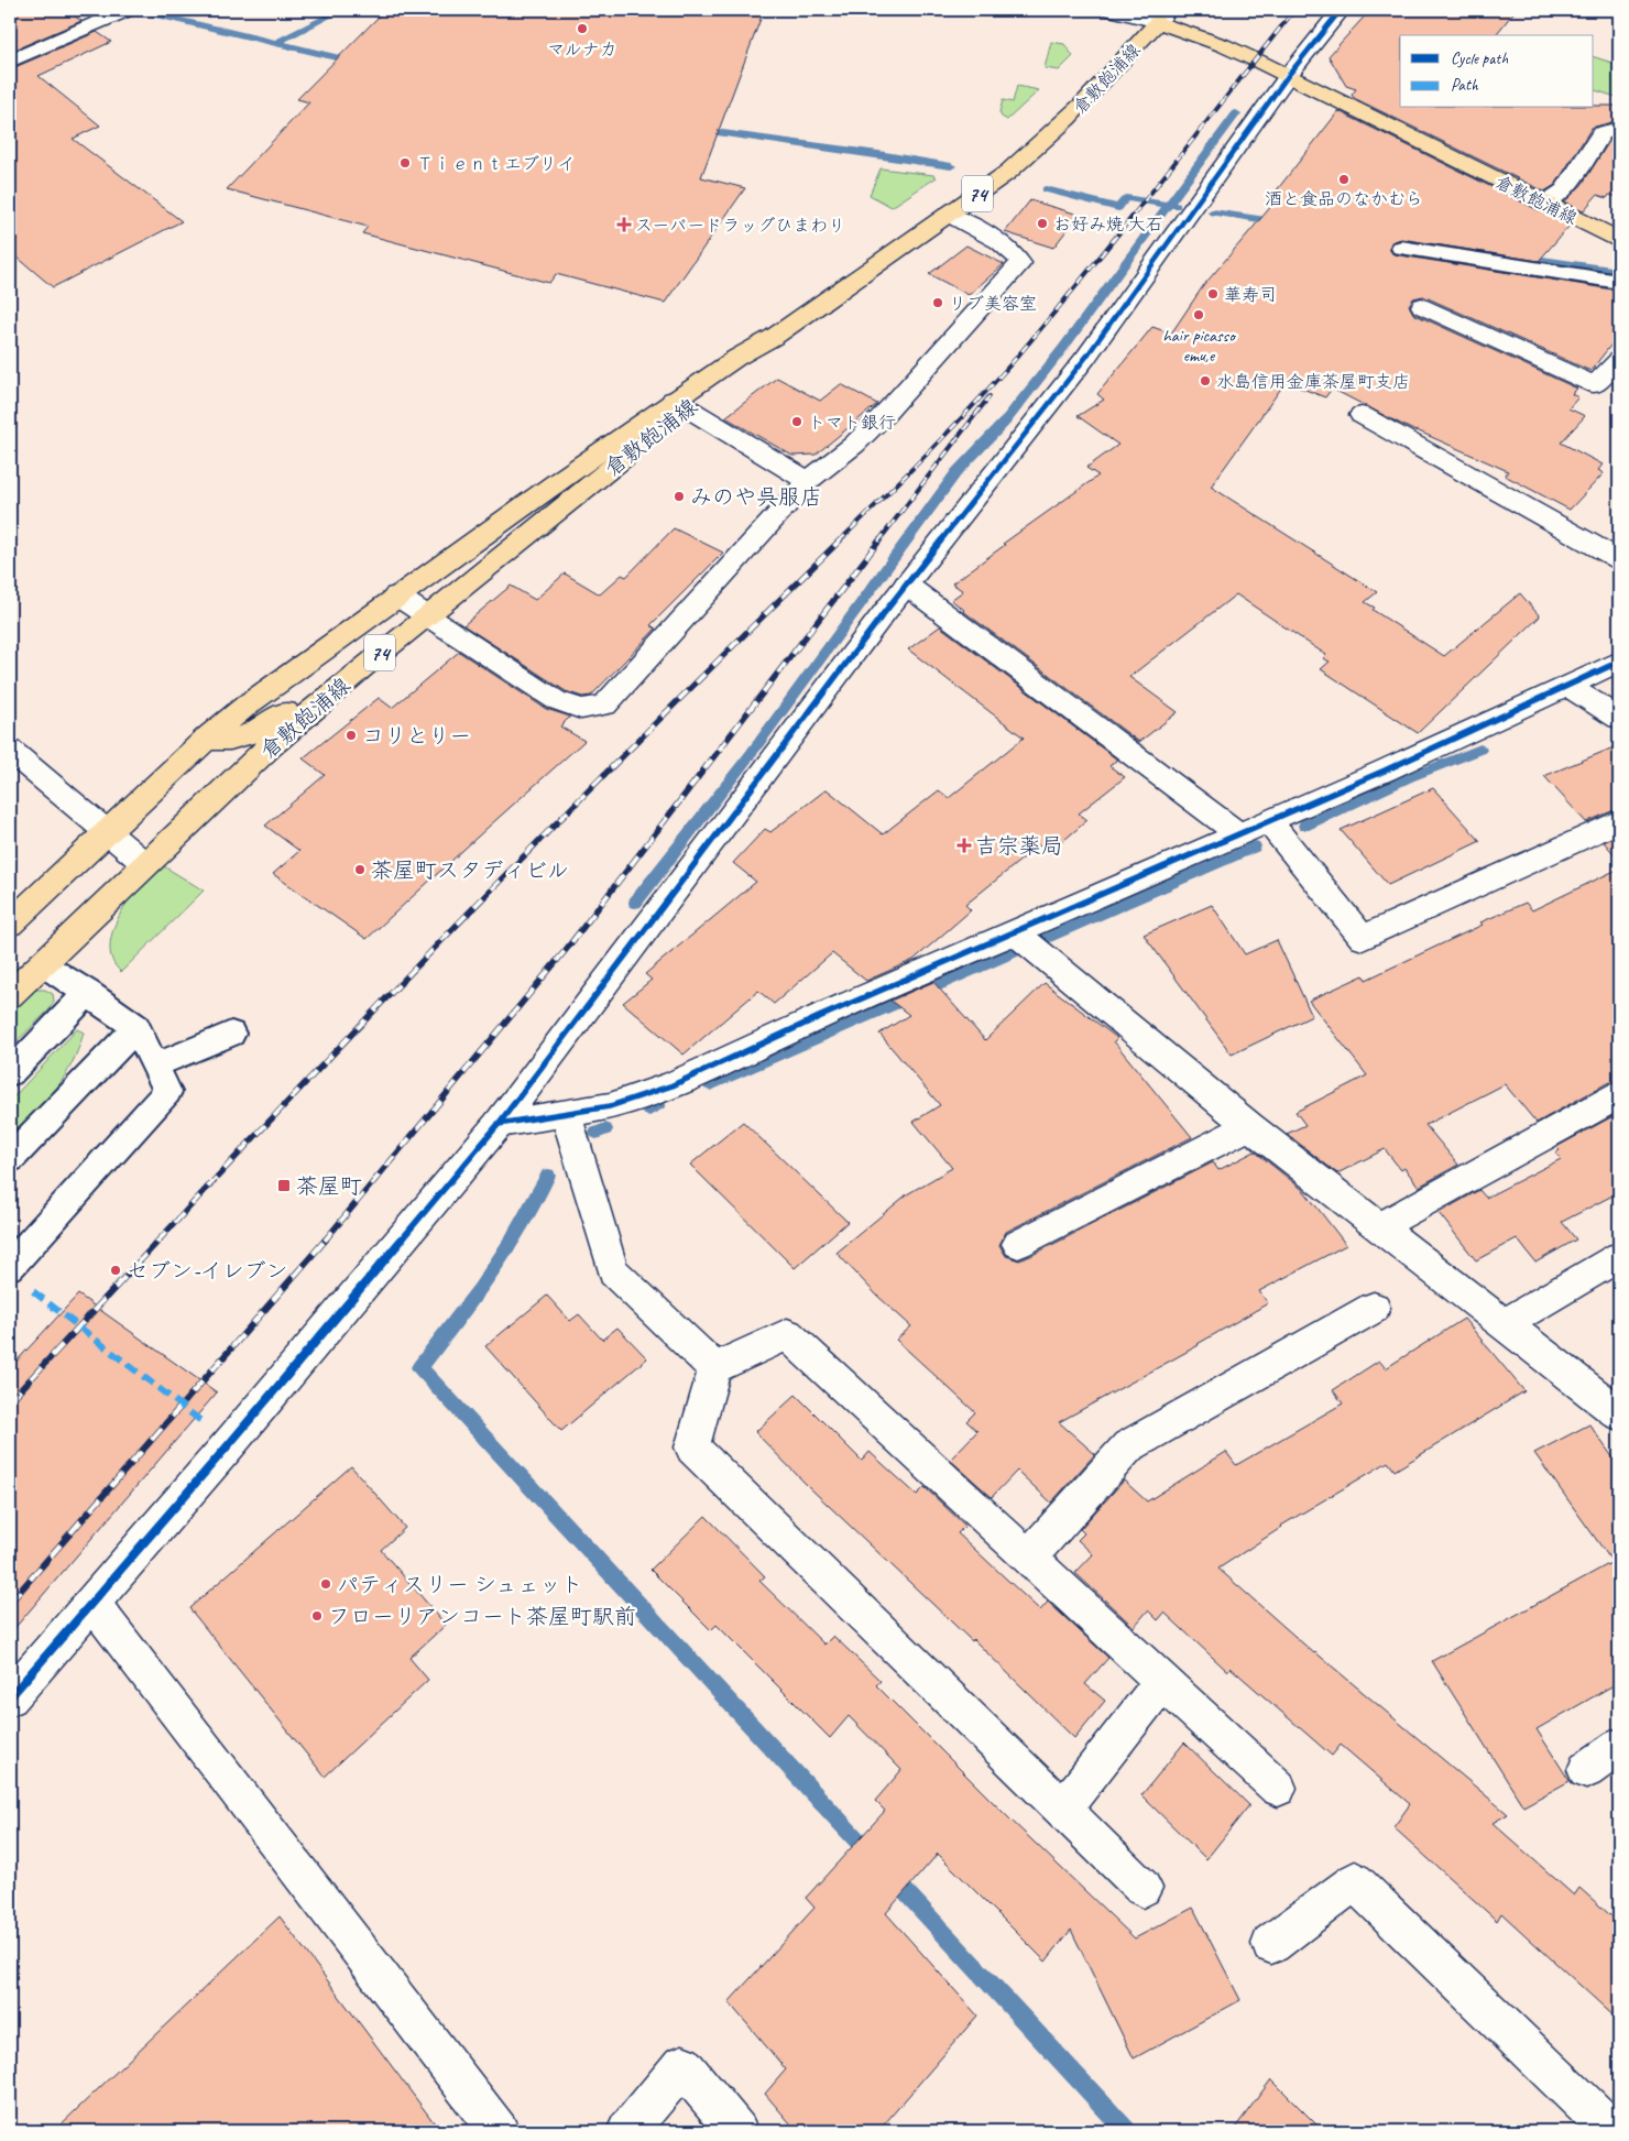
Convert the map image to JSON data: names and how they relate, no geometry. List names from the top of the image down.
{
  "streets": {
    "main road": ["倉敷飽浦線", "74"]
  },
  "places": {
    "other": [
      "マルナカ",
      "Ｔｉｅｎｔエブリイ",
      "酒と食品のなかむら",
      "お好み焼 大石",
      "華寿司",
      "リブ美容室",
      "hair picasso emu,e",
      "水島信用金庫茶屋町支店",
      "トマト銀行",
      "みのや呉服店",
      "コリとりー",
      "茶屋町スタディビル",
      "セブン-イレブン",
      "パティスリー シュェット",
      "フローリアンコート茶屋町駅前"
    ],
    "health": ["スーパードラッグひまわり", "吉宗薬局"],
    "transit": ["茶屋町"]
  },
  "legend": ["Cycle path", "Path"]
}
